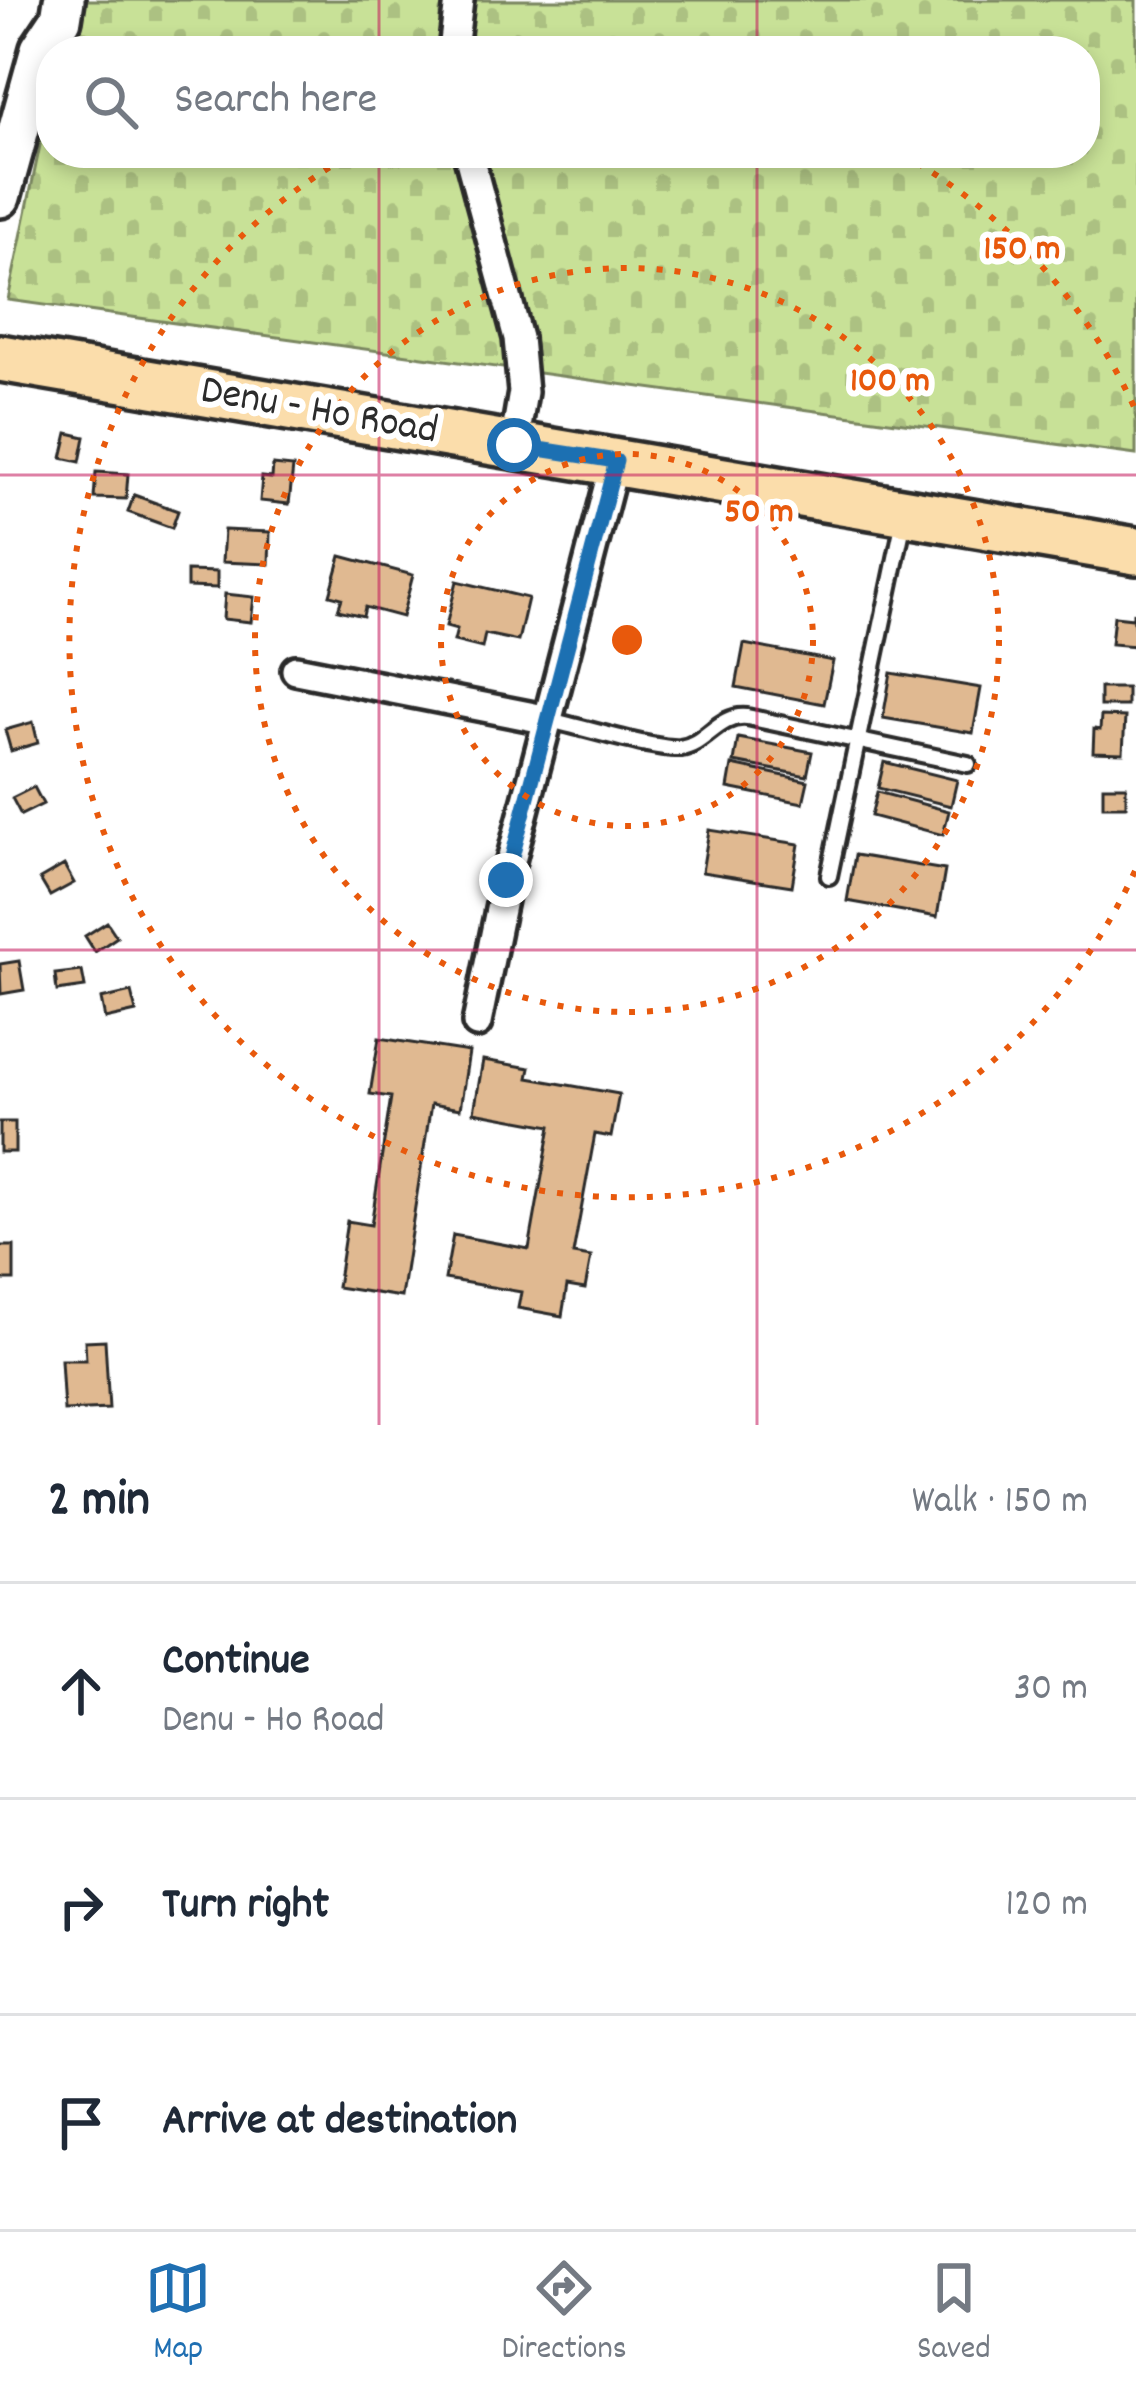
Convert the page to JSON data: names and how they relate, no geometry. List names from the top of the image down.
{
  "streets": {
    "main road": ["Denu - Ho Road"]
  },
  "page": {
    "search": "Search here",
    "heading": ["2 min", "Walk · 150 m"],
    "list": [
      ["Continue", "Denu - Ho Road", "30 m"],
      ["Turn right", "120 m"],
      "Arrive at destination"
    ],
    "nav": ["Map", "Directions", "Saved"]
  },
  "rings": ["150 m", "100 m", "50 m"]
}
